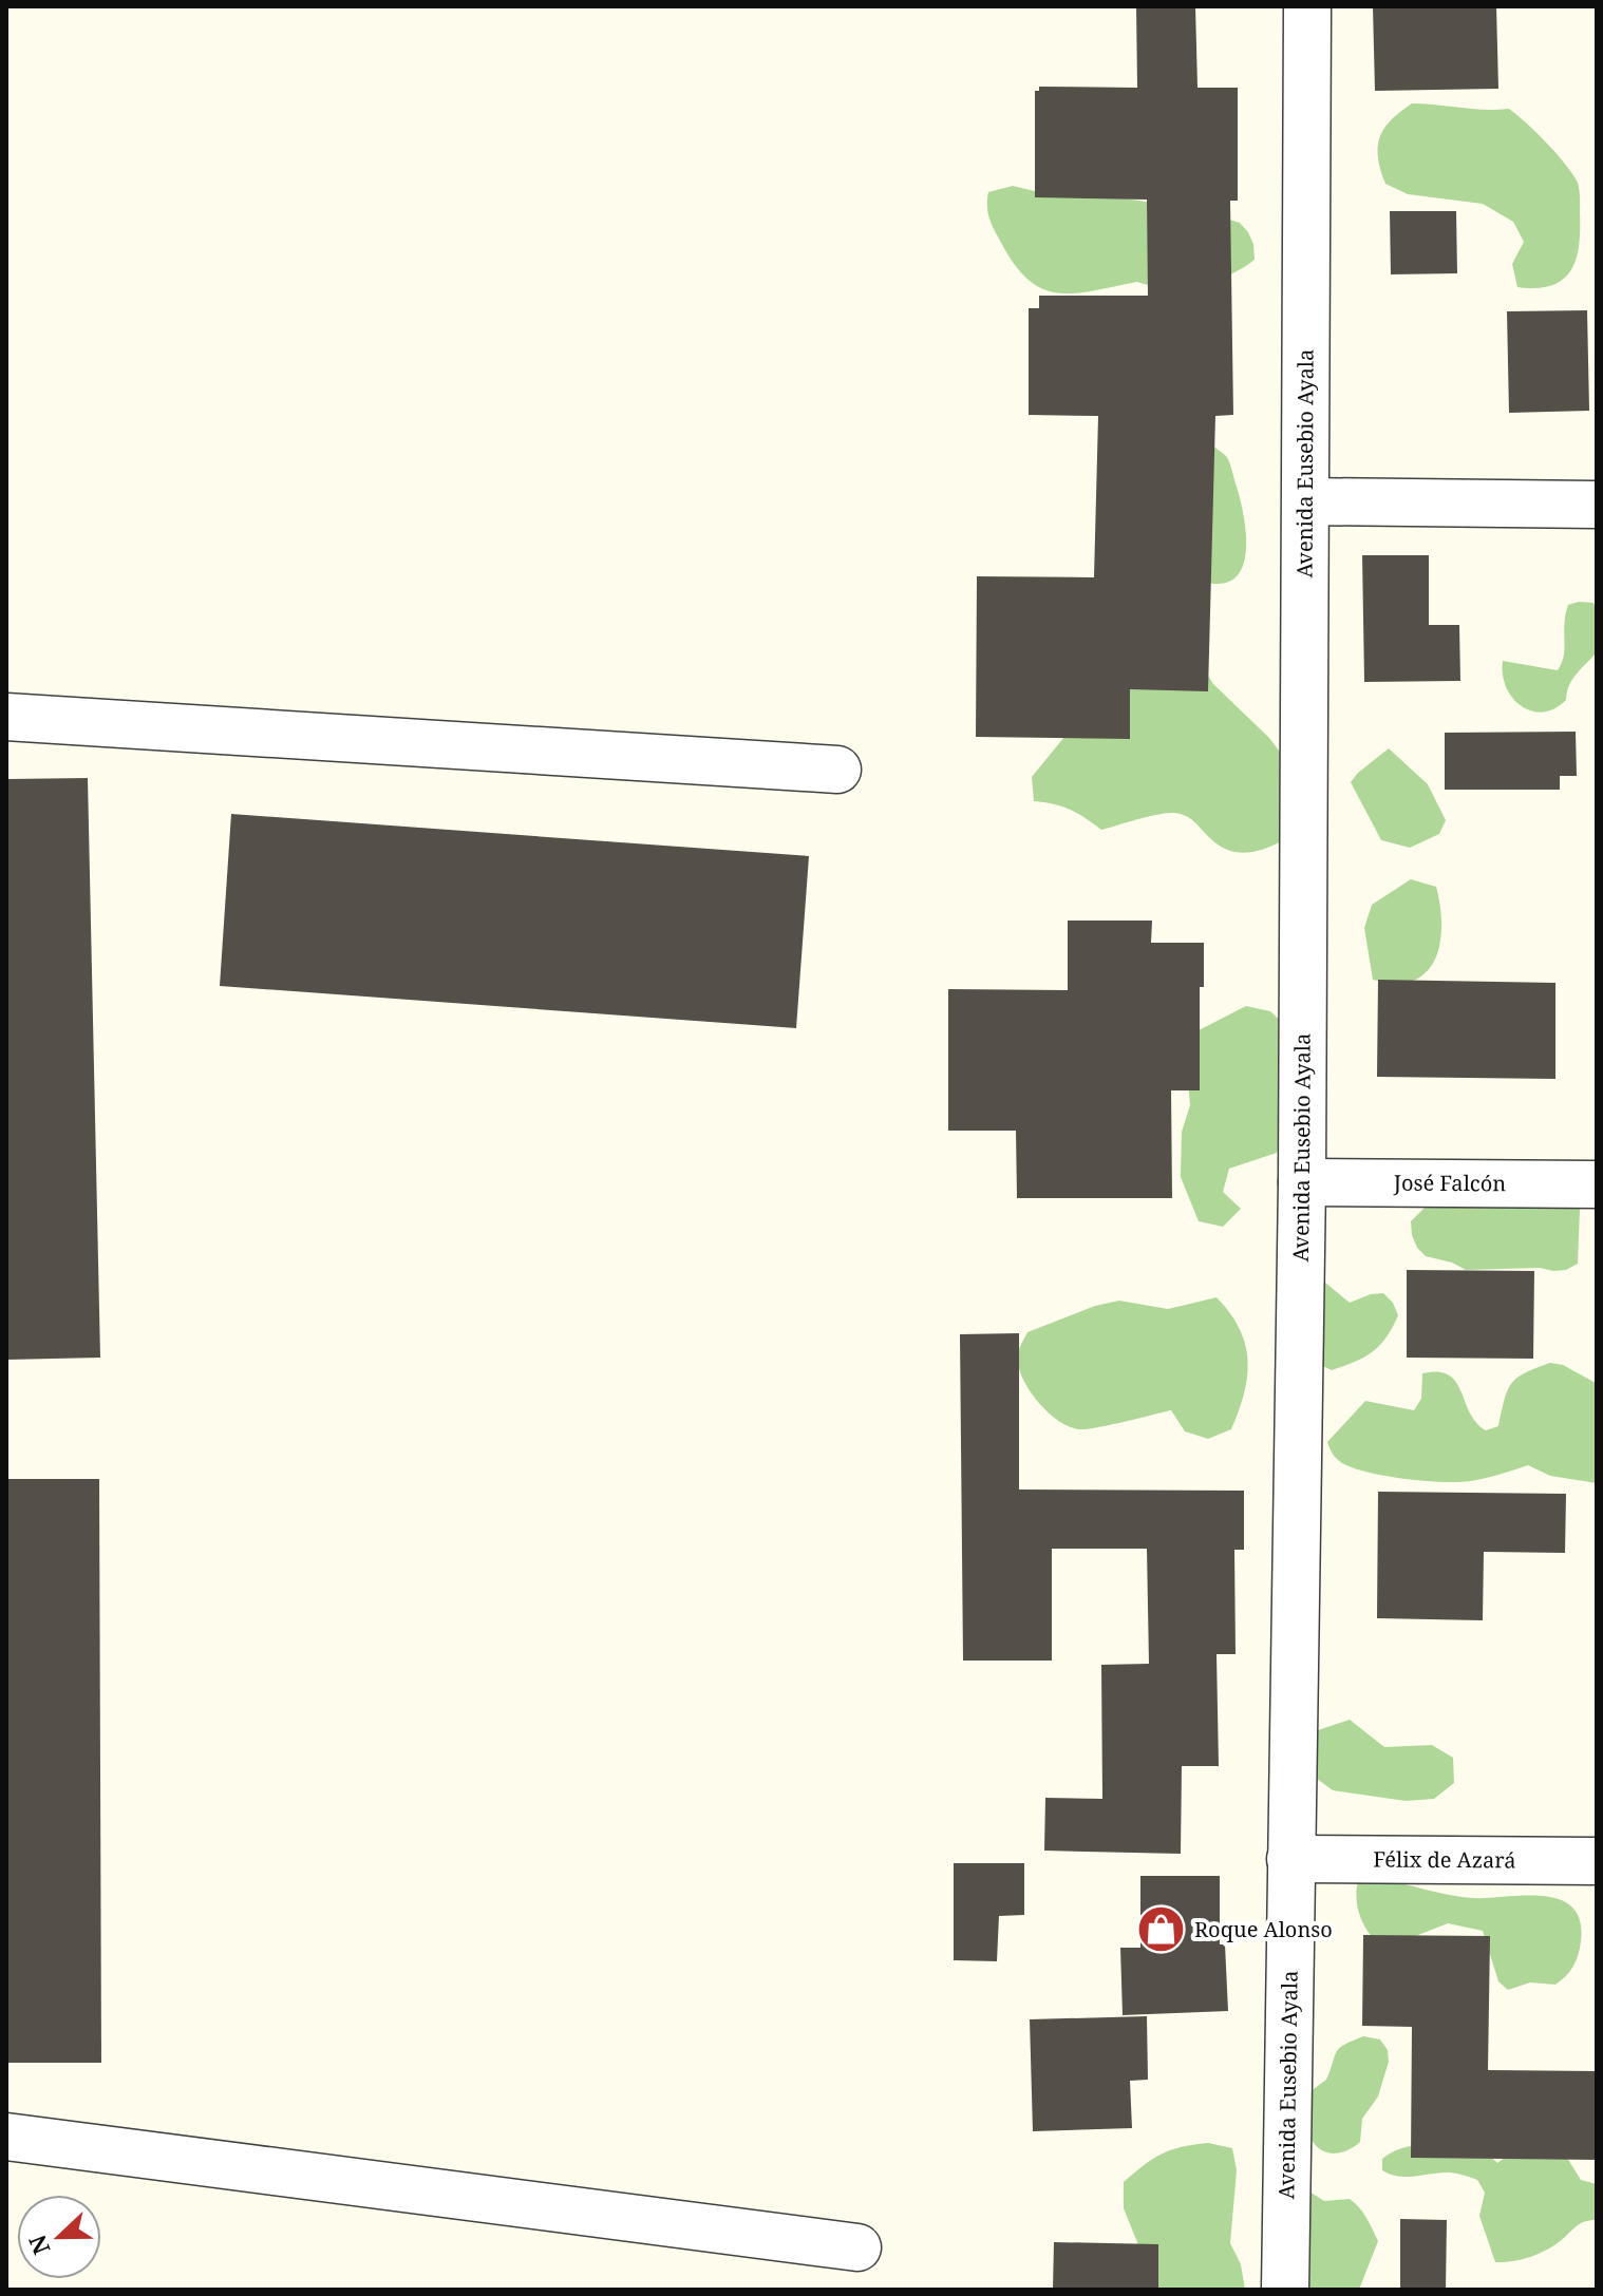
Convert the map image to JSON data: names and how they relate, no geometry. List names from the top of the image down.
{
  "streets": {
    "street": ["Avenida Eusebio Ayala", "José Falcón", "Félix de Azará"]
  },
  "crossings": [
    ["Avenida Eusebio Ayala", "José Falcón"],
    ["Avenida Eusebio Ayala", "Félix de Azará"]
  ],
  "places": {
    "shop": ["Roque Alonso"]
  },
  "north": "left"
}
